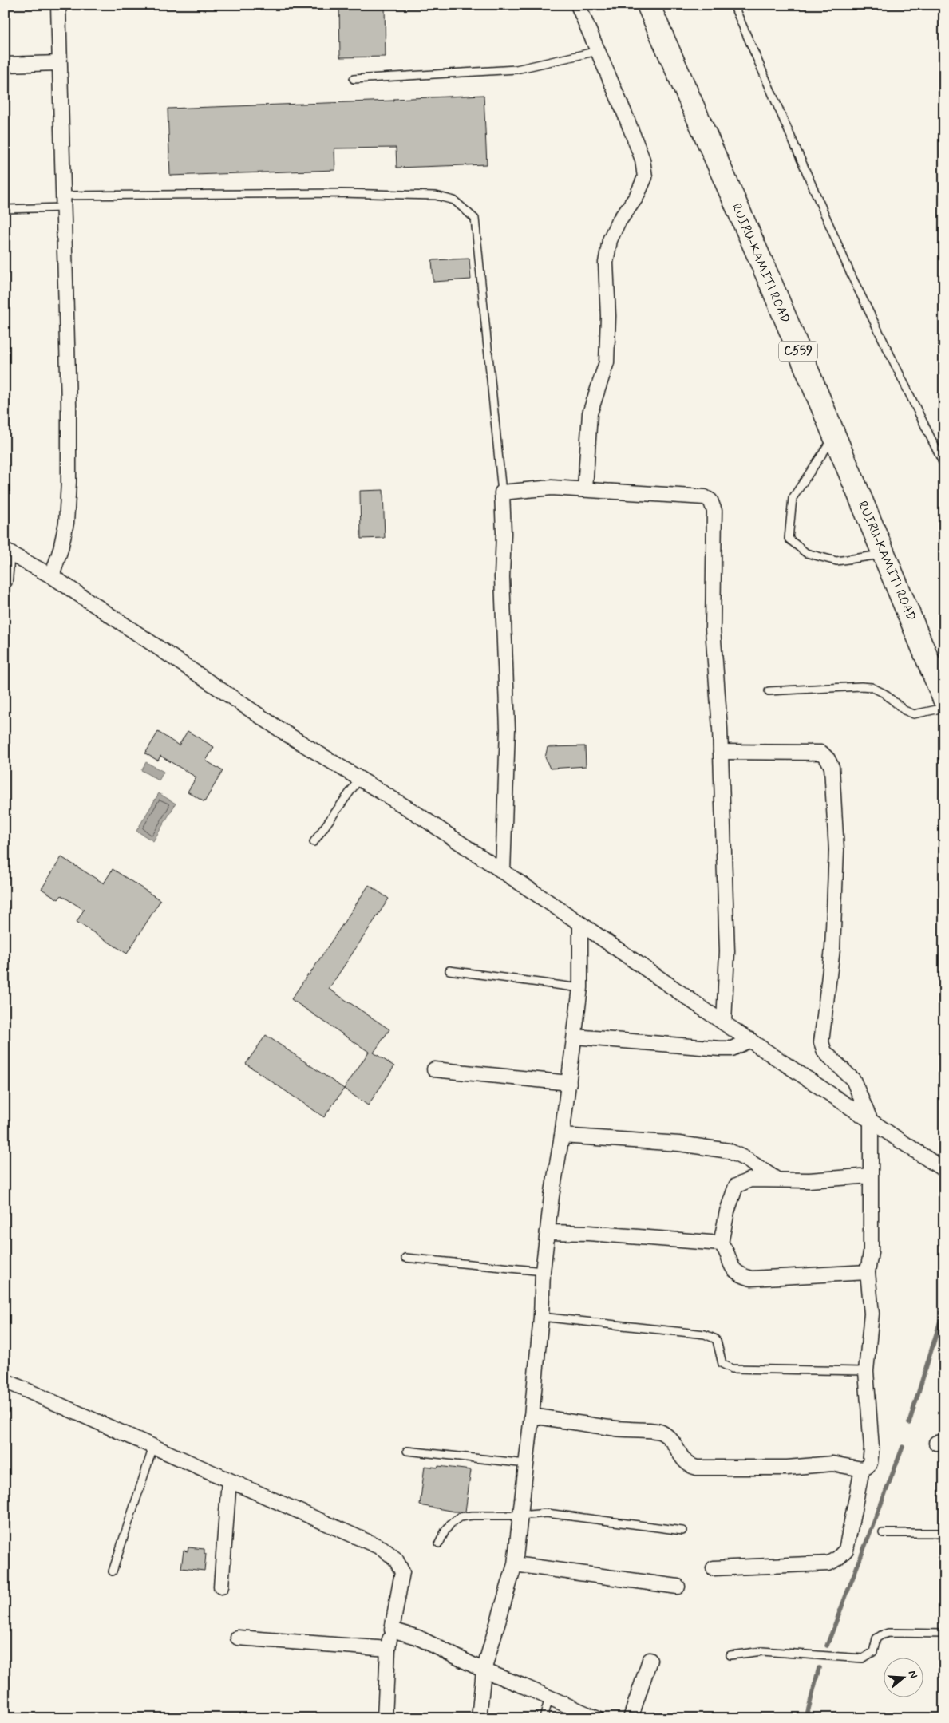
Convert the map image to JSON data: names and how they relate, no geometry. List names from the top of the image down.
{
  "streets": {
    "main road": ["RUIRU-KAMITI ROAD", "C559"]
  },
  "north": "right"
}
